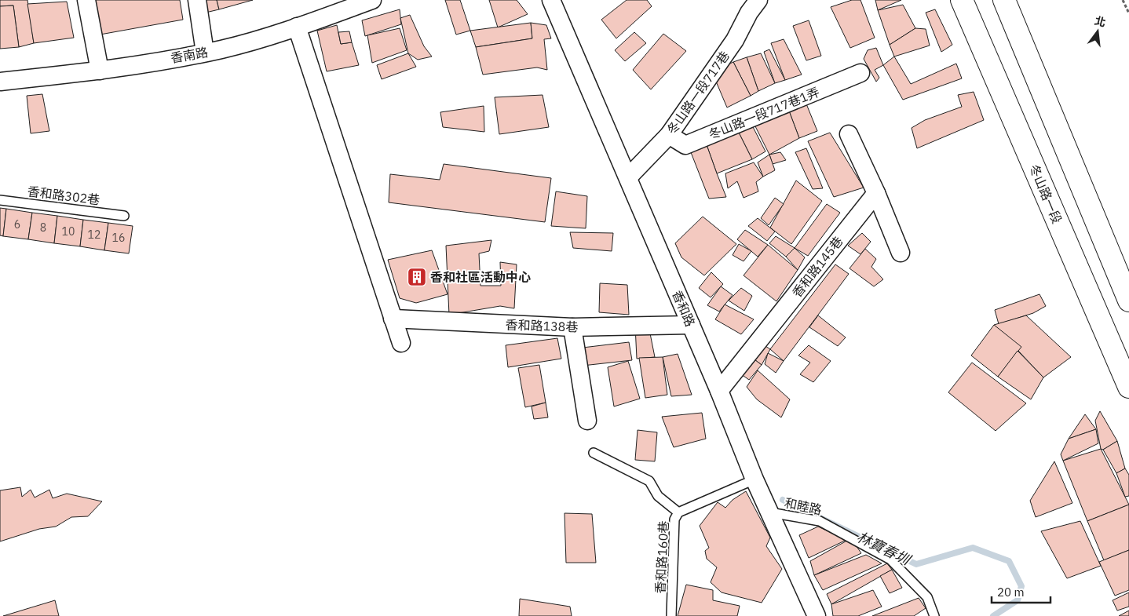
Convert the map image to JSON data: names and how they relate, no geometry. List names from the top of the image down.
{
  "streets": {
    "main road": ["冬山路一段"],
    "street": [
      "香南路",
      "冬山路一段717巷",
      "冬山路一段717巷1弄",
      "香和路145巷",
      "香和路",
      "香和路138巷"
    ],
    "lane": ["香和路302巷", "和睦路", "香和路160巷"]
  },
  "crossings": [
    ["冬山路一段717巷", "冬山路一段717巷1弄"],
    ["冬山路一段717巷", "香和路"],
    ["香和路145巷", "香和路"],
    ["香和路", "香和路138巷"],
    ["香和路", "和睦路"],
    ["香和路", "香和路160巷"]
  ],
  "water": ["林寶春圳"],
  "places": {
    "building": ["香和社區活動中心"]
  },
  "house_numbers": [
    "6",
    "8",
    "10",
    "12",
    "16"
  ],
  "scale_bar": "20 m",
  "north": "top"
}
